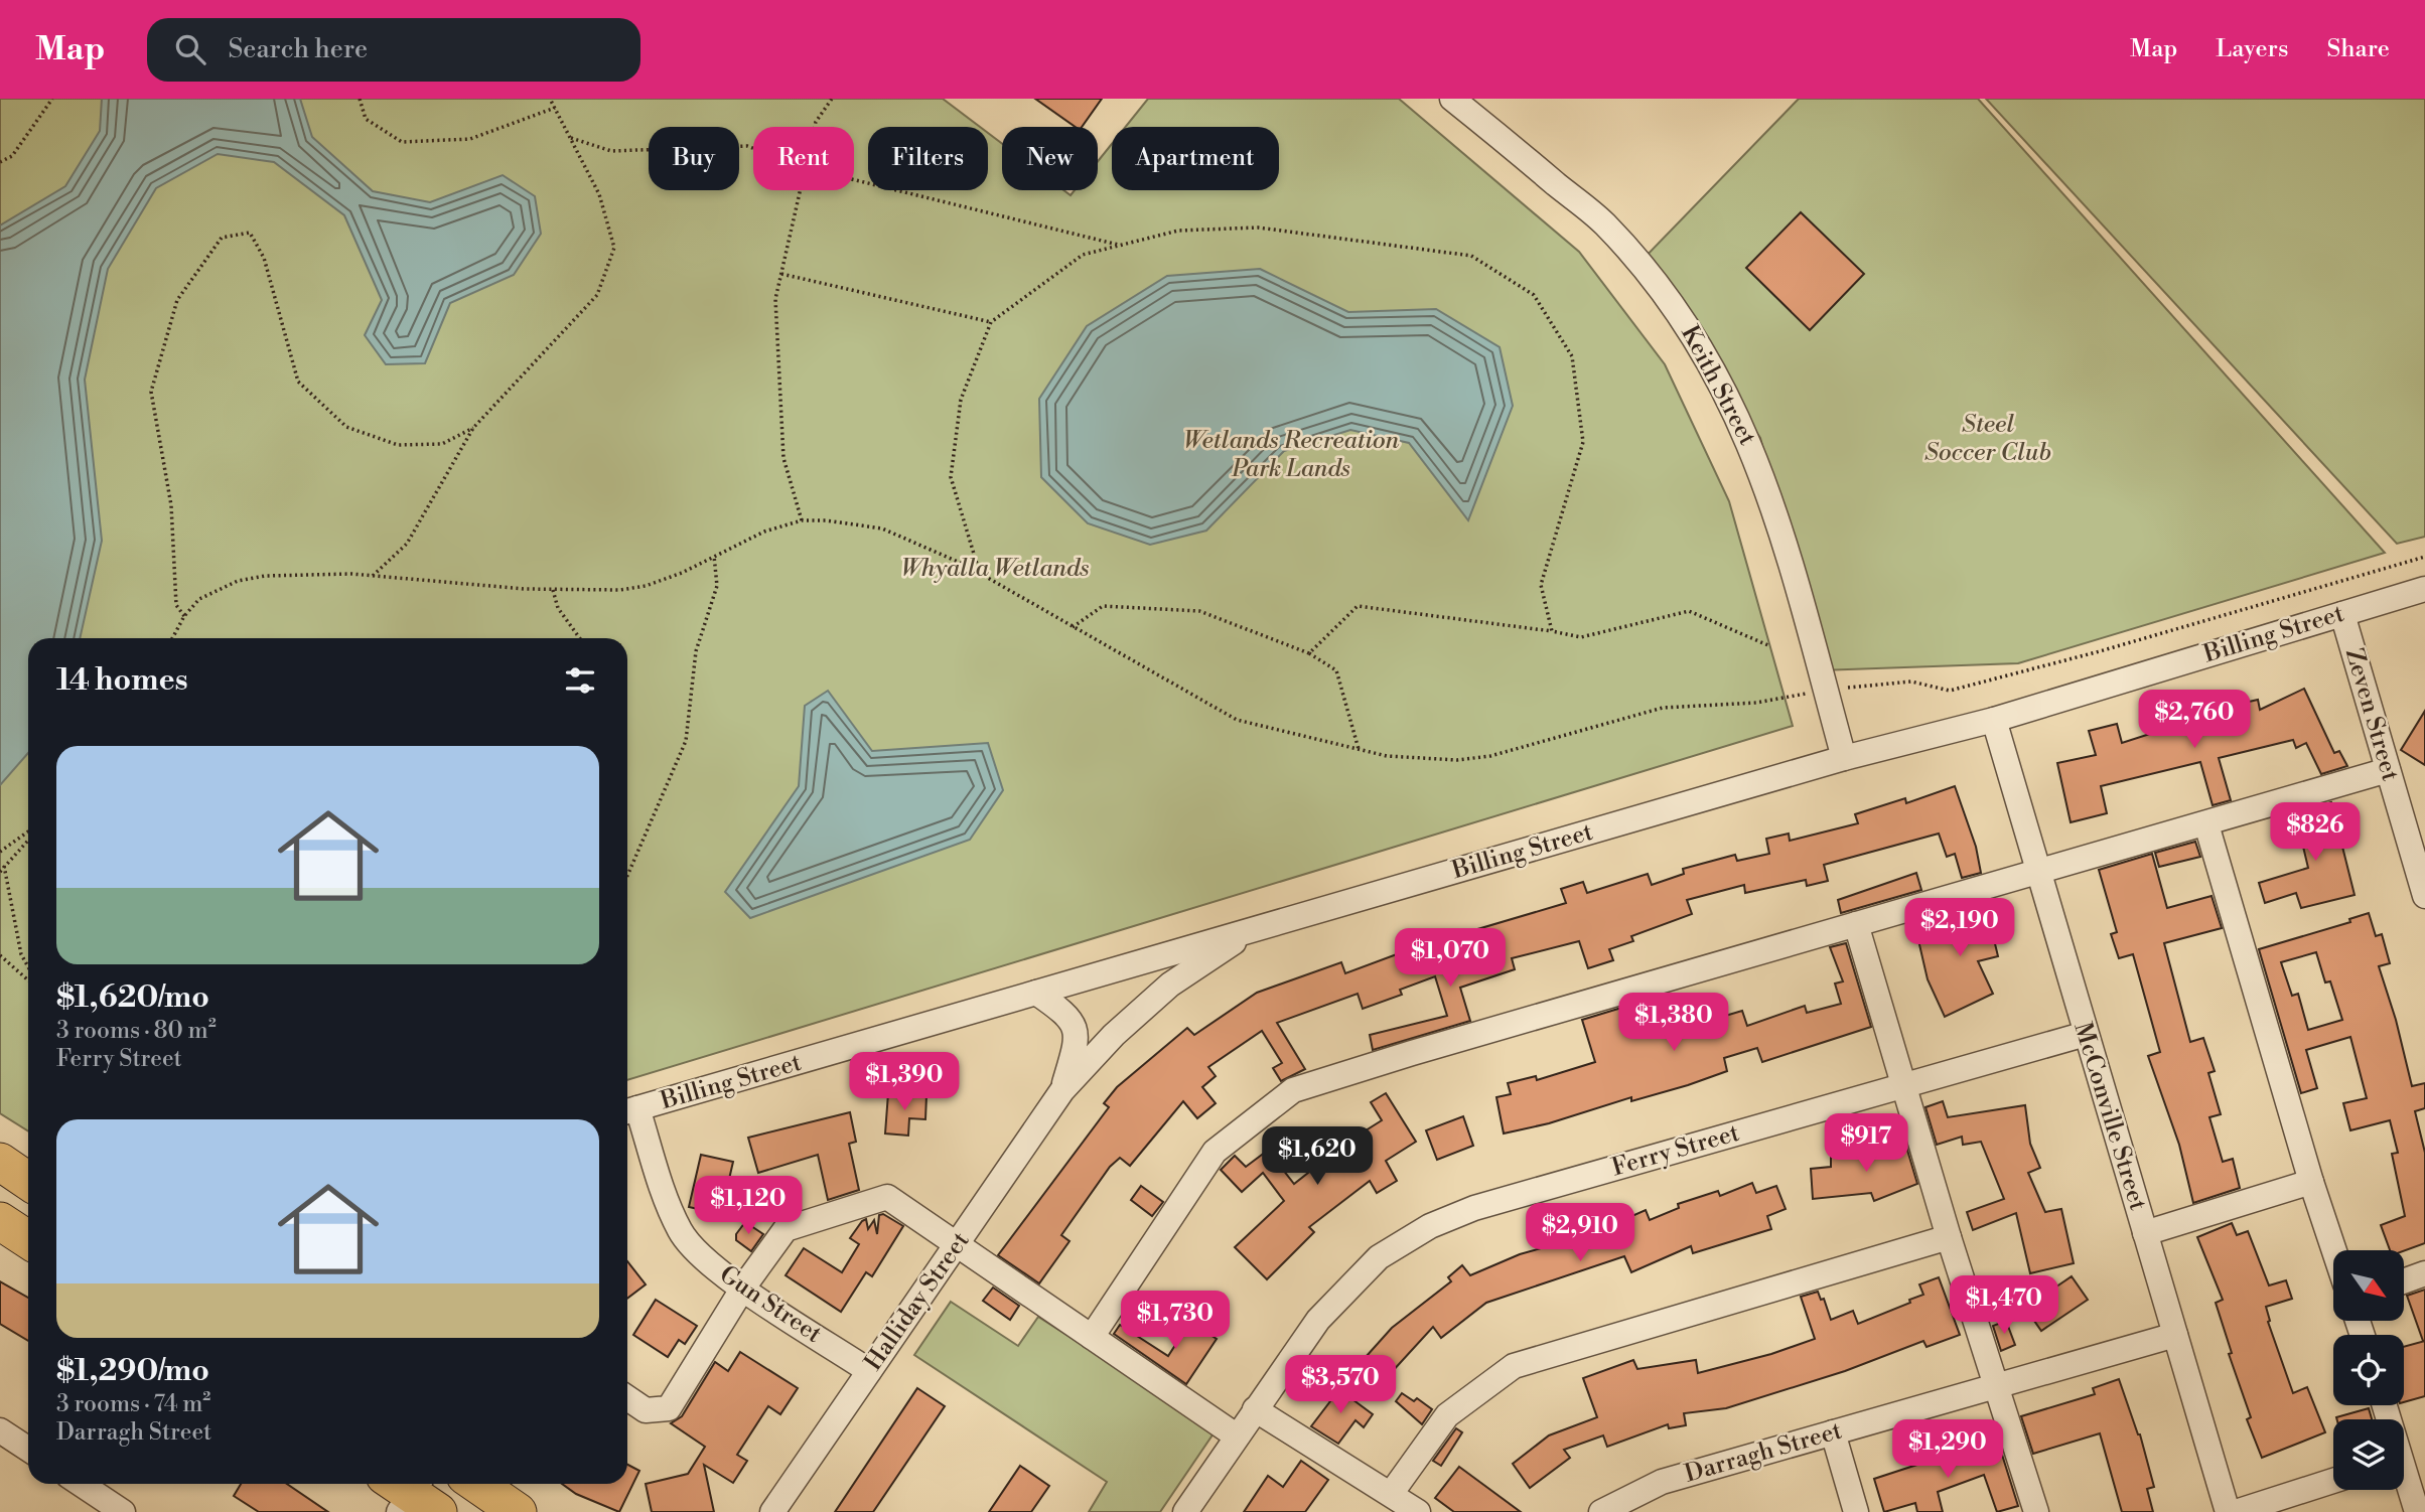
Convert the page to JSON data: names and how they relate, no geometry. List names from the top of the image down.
{
  "streets": {
    "street": [
      "Keith Street",
      "Billing Street",
      "Zeven Street",
      "McConville Street",
      "Ferry Street",
      "Halliday Street",
      "Gun Street",
      "Darragh Street"
    ]
  },
  "crossings": [
    ["Keith Street", "Billing Street"],
    ["Billing Street", "Zeven Street"],
    ["Billing Street", "McConville Street"],
    ["Billing Street", "Halliday Street"],
    ["Billing Street", "Gun Street"],
    ["McConville Street", "Ferry Street"],
    ["McConville Street", "Darragh Street"],
    ["Halliday Street", "Gun Street"]
  ],
  "parks": ["Steel Soccer Club", "Wetlands Recreation Park Lands", "Whyalla Wetlands"],
  "north": "bottom right",
  "page": {
    "header": "Map",
    "search": "Search here",
    "nav": ["Map", "Layers", "Share"],
    "chip": [
      "Buy",
      "Rent",
      "Filters",
      "New",
      "Apartment"
    ],
    "heading": "14 homes",
    "price": [
      "$2,760",
      "$826",
      "$2,190",
      "$1,070",
      "$1,380",
      "$1,390",
      "$917",
      "$1,620",
      "$1,120",
      "$2,910",
      "$1,470",
      "$1,730",
      "$3,570",
      "$1,290"
    ],
    "list": [
      {
        "name": "$1,620/mo",
        "note": "3 rooms · 80 m² · Ferry Street"
      },
      {
        "name": "$1,290/mo",
        "note": "3 rooms · 74 m² · Darragh Street"
      }
    ]
  }
}
